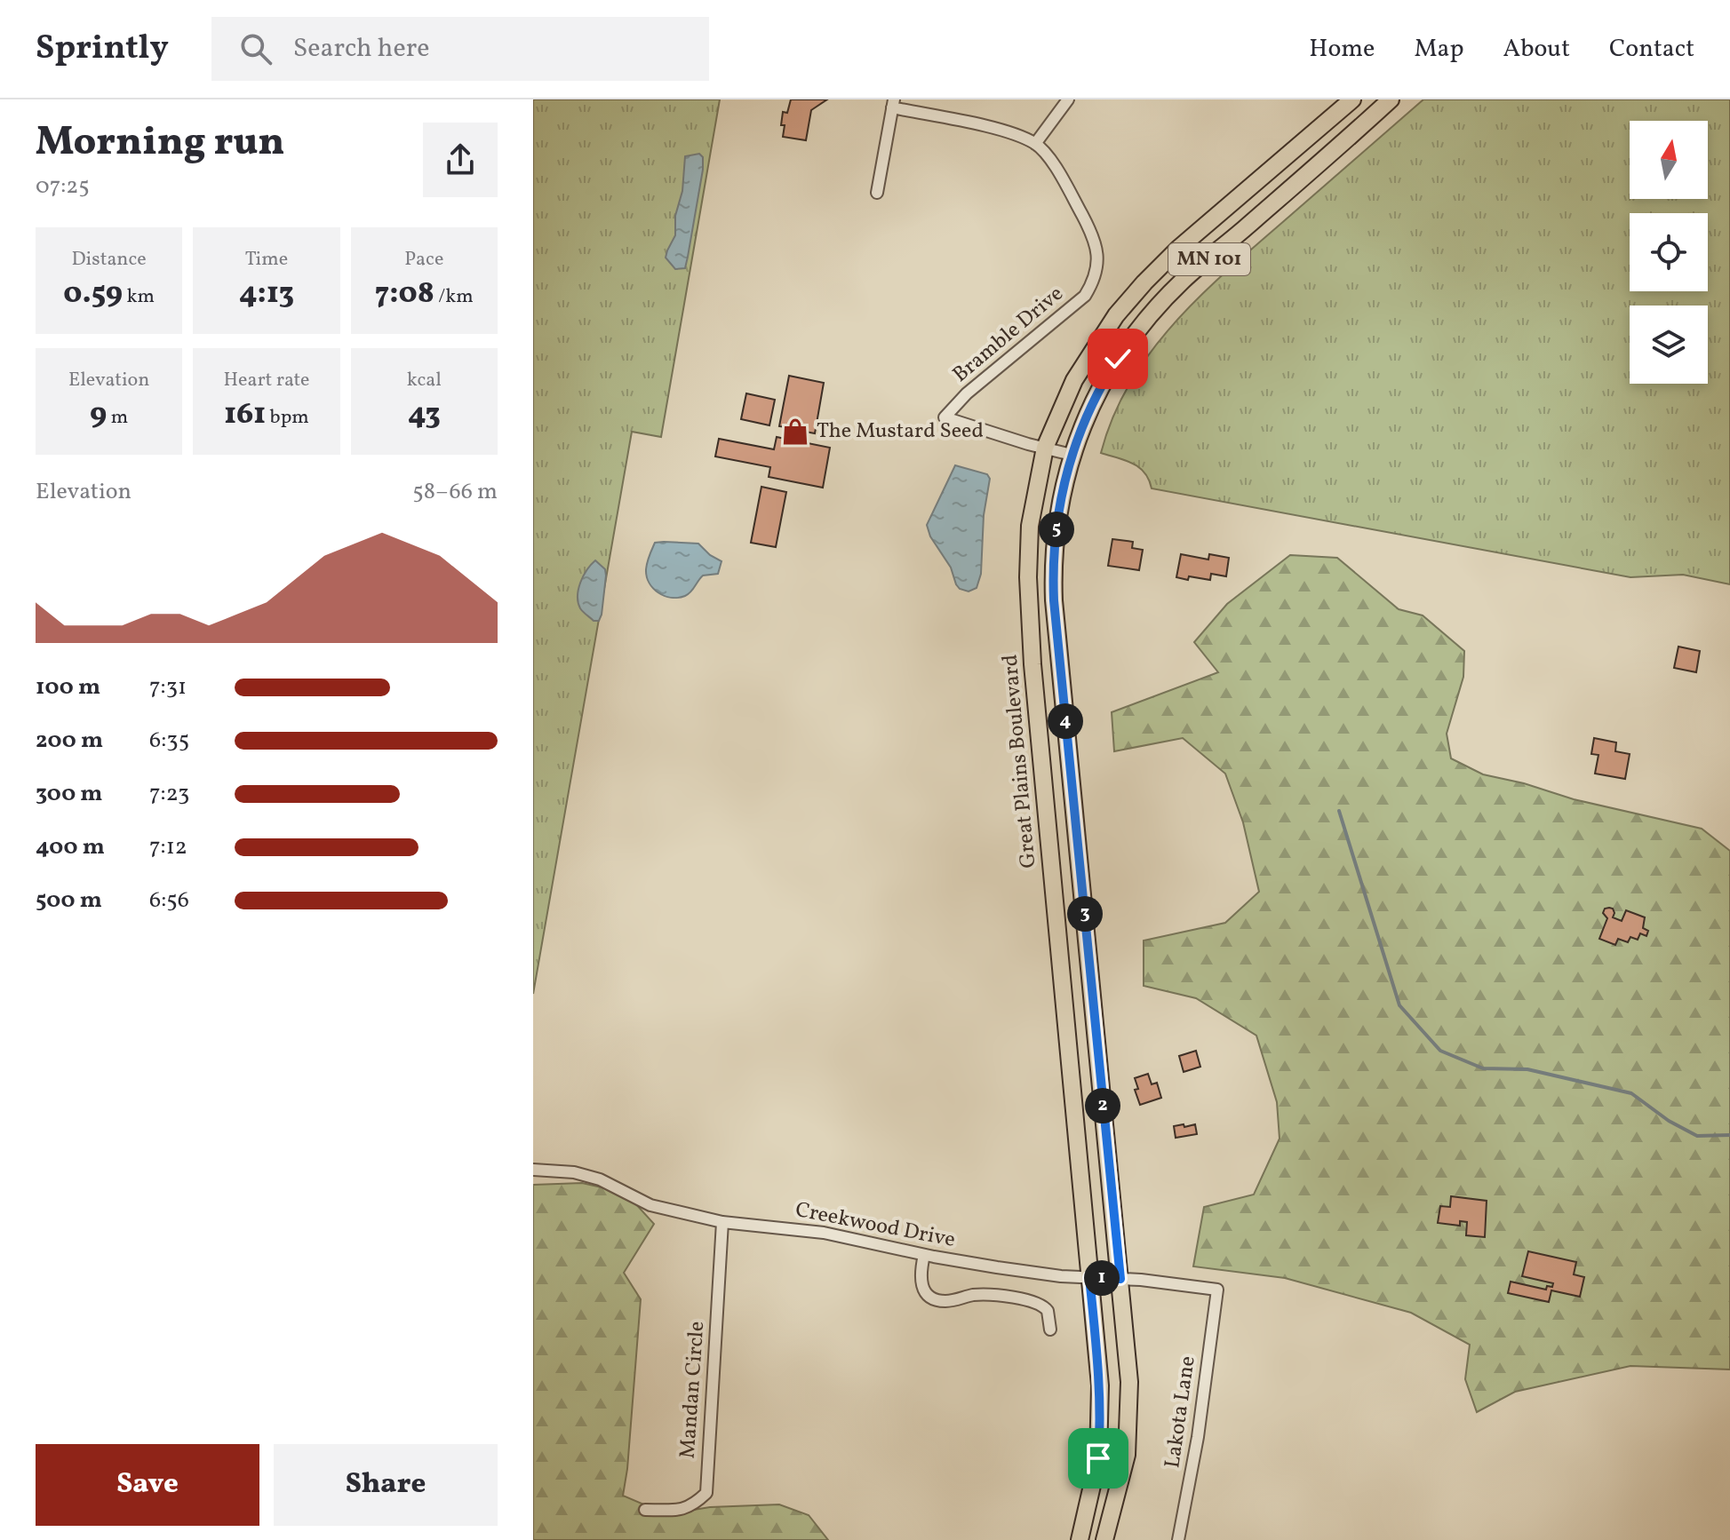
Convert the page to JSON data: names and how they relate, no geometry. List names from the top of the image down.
{
  "streets": {
    "main road": ["MN 101", "Great Plains Boulevard"],
    "street": [
      "Bramble Drive",
      "Creekwood Drive",
      "Mandan Circle",
      "Lakota Lane"
    ]
  },
  "crossings": [
    ["MN 101", "Bramble Drive"],
    ["MN 101", "Creekwood Drive"],
    ["Bramble Drive", "Great Plains Boulevard"],
    ["Great Plains Boulevard", "Creekwood Drive"],
    ["Creekwood Drive", "Mandan Circle"],
    ["Creekwood Drive", "Lakota Lane"]
  ],
  "places": {
    "shop": ["The Mustard Seed"]
  },
  "north": "top",
  "page": {
    "header": "Sprintly",
    "search": "Search here",
    "nav": [
      "Home",
      "Map",
      "About",
      "Contact"
    ],
    "heading": ["Morning run", "07:25"],
    "stats": [
      ["Distance", "0.59 km"],
      ["Time", "4:13"],
      ["Pace", "7:08 /km"],
      ["Elevation", "9 m"],
      ["Heart rate", "161 bpm"],
      ["kcal", "43"]
    ],
    "chart": ["Elevation", "58–66 m"],
    "pins": [
      "5",
      "4",
      "3",
      "2",
      "1"
    ],
    "list": [
      {
        "name": "100 m",
        "note": "7:31"
      },
      {
        "name": "200 m",
        "note": "6:35"
      },
      {
        "name": "300 m",
        "note": "7:23"
      },
      {
        "name": "400 m",
        "note": "7:12"
      },
      {
        "name": "500 m",
        "note": "6:56"
      }
    ],
    "buttons": ["Save", "Share"]
  }
}
